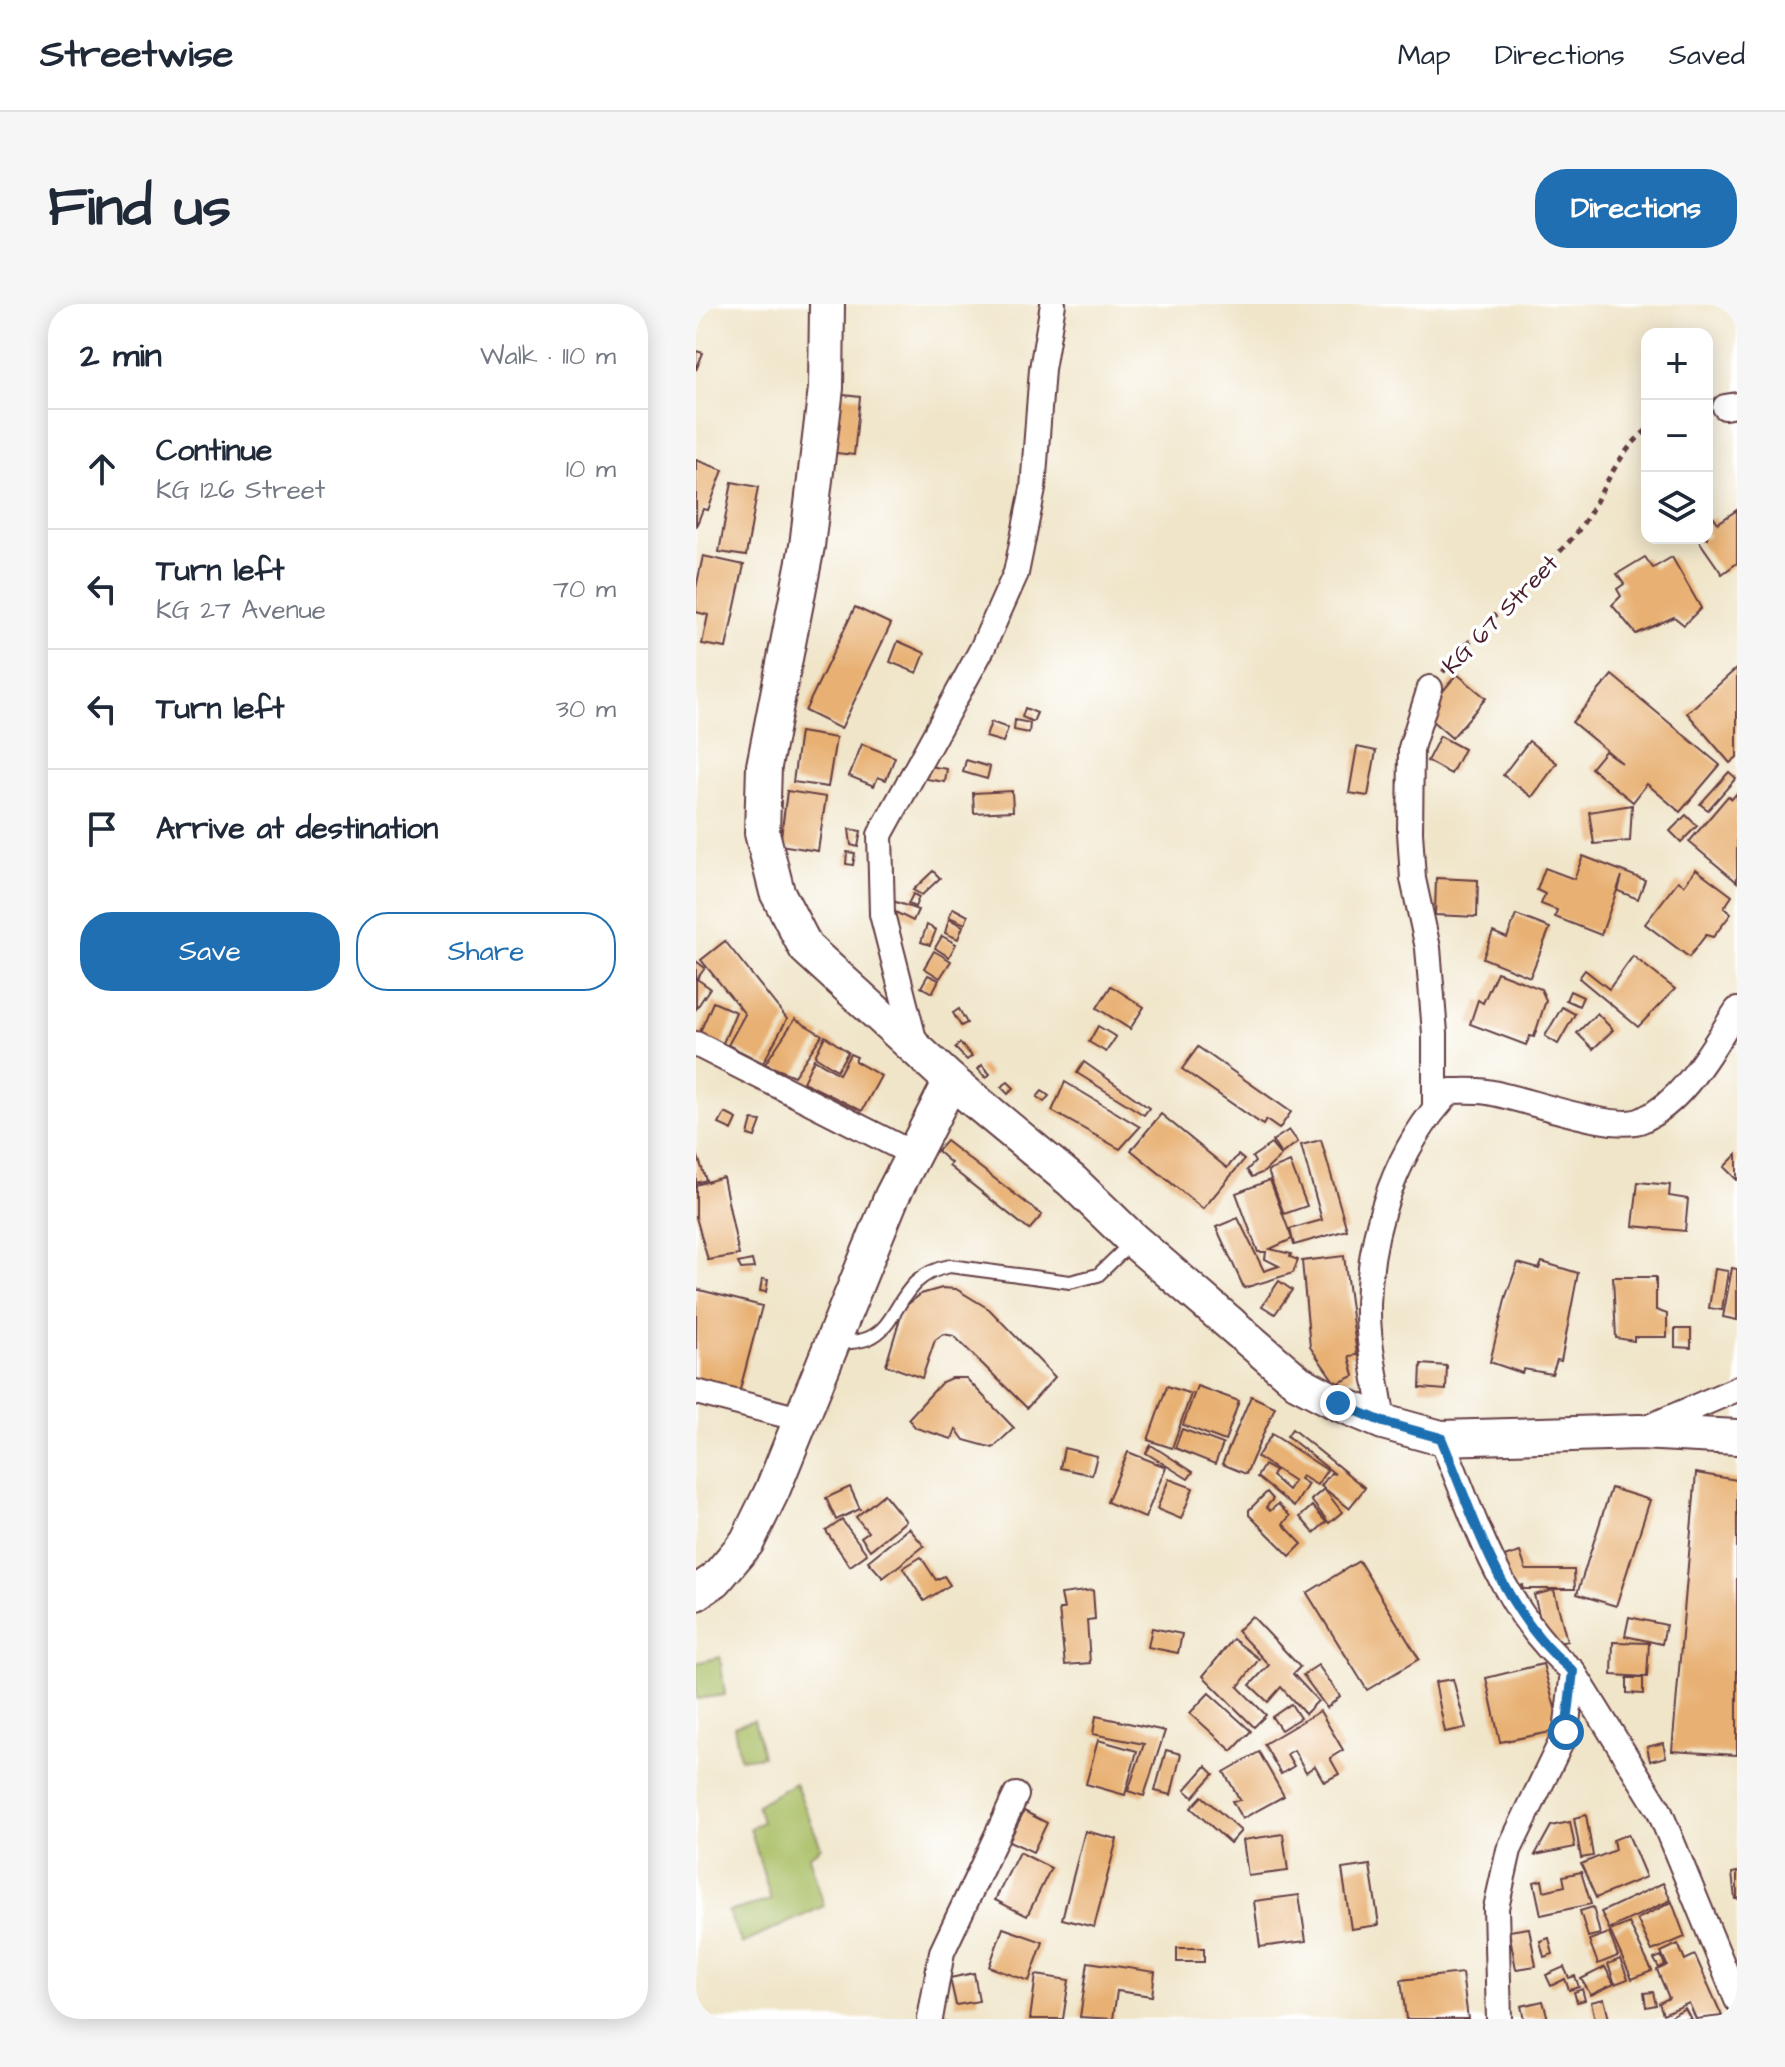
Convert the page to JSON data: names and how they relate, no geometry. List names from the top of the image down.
{
  "streets": {
    "street": ["KG 67 Street"]
  },
  "page": {
    "header": "Streetwise",
    "nav": ["Map", "Directions", "Saved"],
    "title": "Find us",
    "buttons": [
      "Directions",
      ["Save", "Share"]
    ],
    "heading": ["2 min", "Walk · 110 m"],
    "map_buttons": ["+", "−"],
    "list": [
      ["Continue", "KG 126 Street", "10 m"],
      ["Turn left", "KG 27 Avenue", "70 m"],
      ["Turn left", "30 m"],
      "Arrive at destination"
    ]
  }
}
